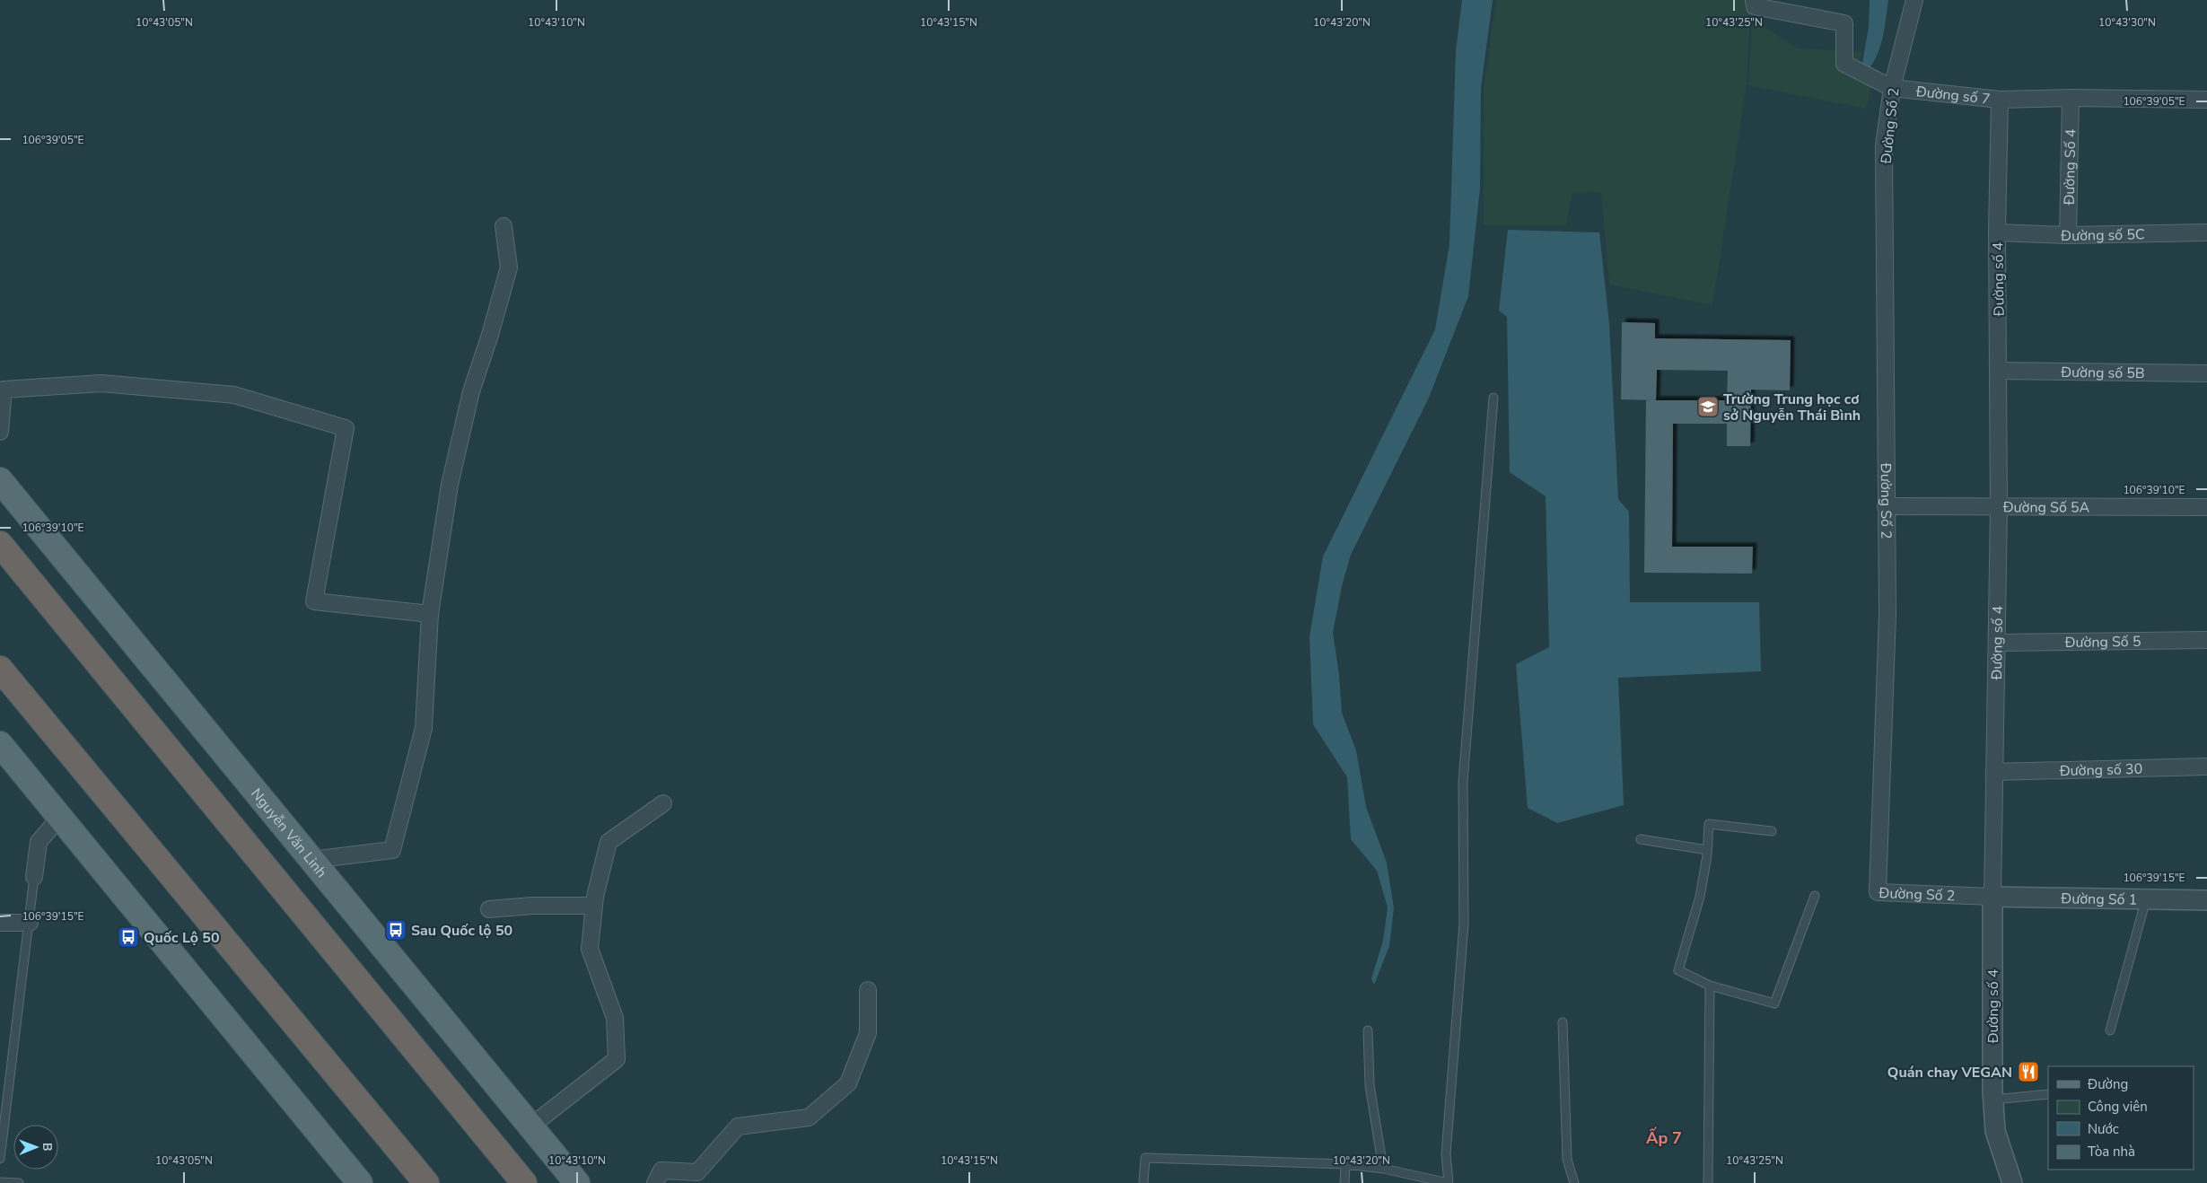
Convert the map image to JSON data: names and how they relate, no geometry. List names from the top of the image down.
{
  "streets": {
    "main road": ["Nguyễn Văn Linh"],
    "street": [
      "Đường số 7",
      "Đường Số 2",
      "Đường Số 4",
      "Đường số 5C",
      "Đường số 4",
      "Đường số 5B",
      "Đường Số 5A",
      "Đường Số 5",
      "Đường số 30",
      "Đường Số 1"
    ]
  },
  "crossings": [
    ["Đường số 7", "Đường Số 2"],
    ["Đường số 7", "Đường Số 4"],
    ["Đường số 7", "Đường số 4"],
    ["Đường Số 2", "Đường số 4"],
    ["Đường Số 2", "Đường Số 5A"],
    ["Đường Số 2", "Đường Số 1"],
    ["Đường Số 4", "Đường số 5C"],
    ["Đường số 5C", "Đường số 4"],
    ["Đường số 4", "Đường số 5B"],
    ["Đường số 4", "Đường Số 5A"],
    ["Đường số 4", "Đường Số 5"],
    ["Đường số 4", "Đường số 30"],
    ["Đường số 4", "Đường Số 1"]
  ],
  "districts": ["Ấp 7"],
  "places": {
    "school or university": ["Trường Trung học cơ sở Nguyễn Thái Bình"],
    "bus stop": ["Sau Quốc lộ 50", "Quốc Lộ 50"],
    "restaurant": ["Quán chay VEGAN"]
  },
  "legend": [
    "Đường",
    "Công viên",
    "Nước",
    "Tòa nhà"
  ],
  "north": "right",
  "coordinates": [
    "10°43'05\"N",
    "10°43'10\"N",
    "10°43'15\"N",
    "10°43'20\"N",
    "10°43'25\"N",
    "10°43'30\"N",
    "106°39'05\"E",
    "106°39'10\"E",
    "106°39'15\"E"
  ]
}
